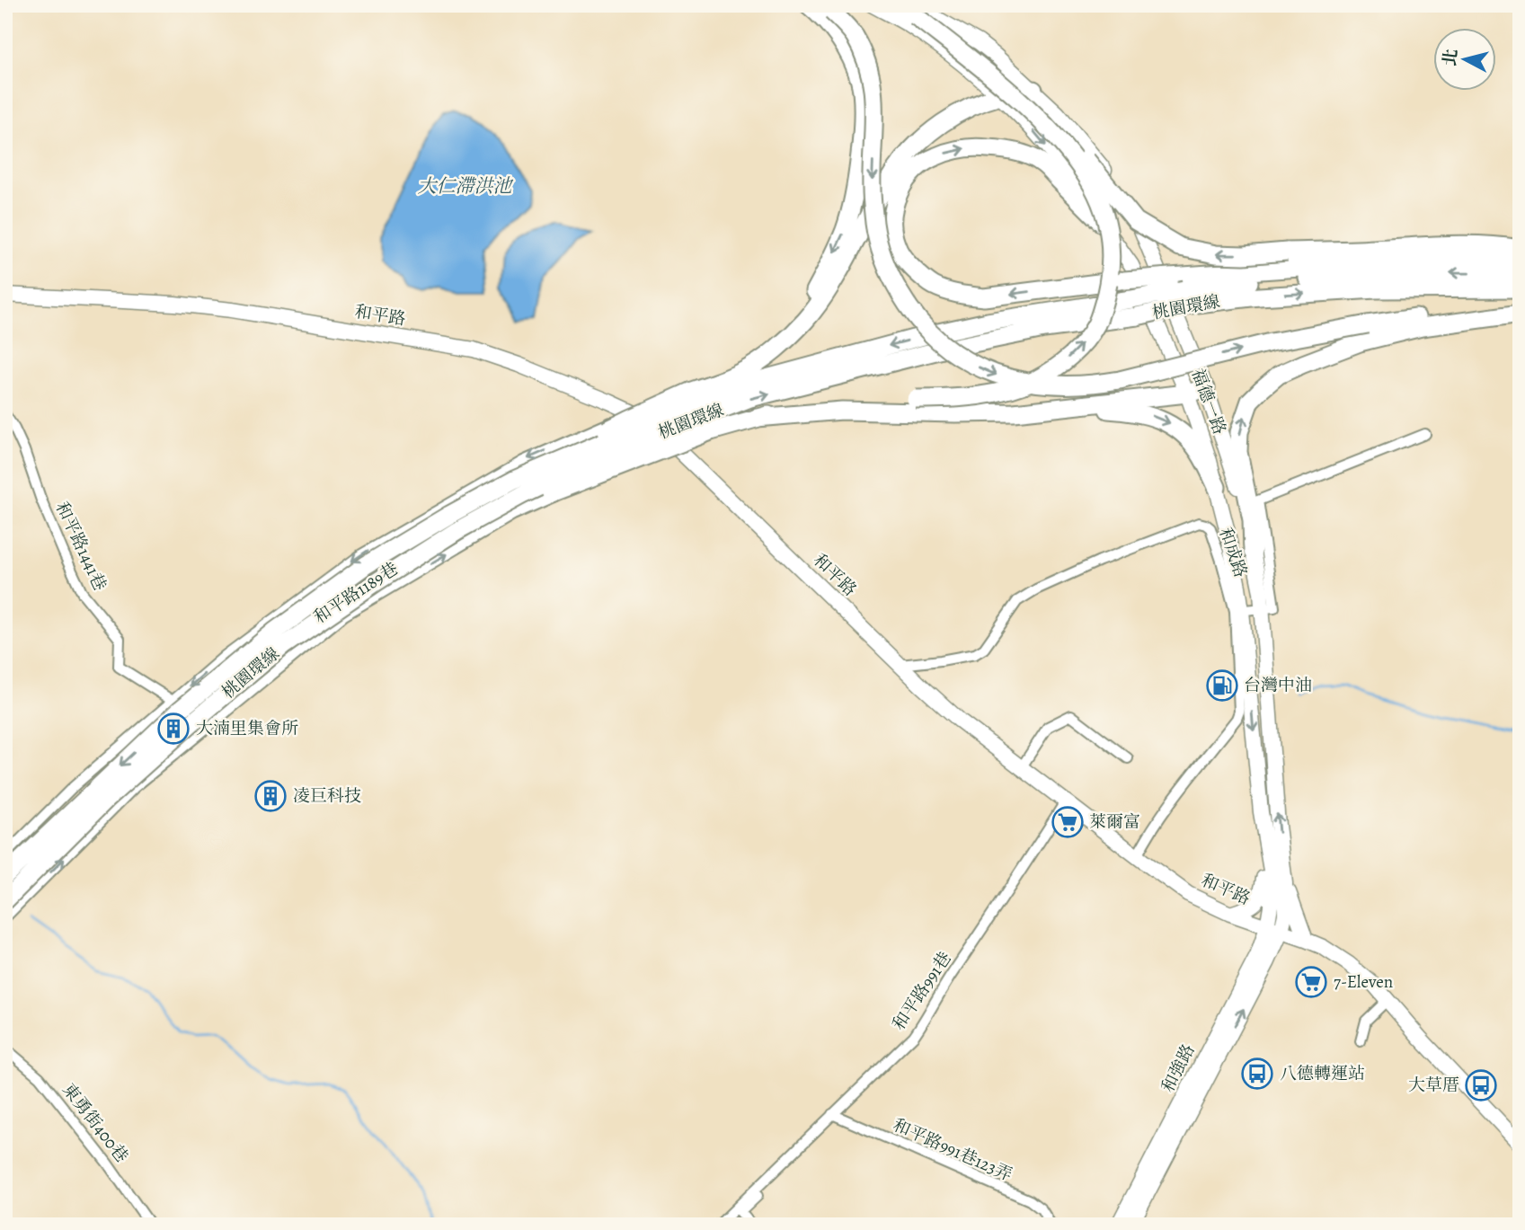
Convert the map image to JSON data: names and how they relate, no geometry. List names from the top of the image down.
{
  "streets": {
    "highway": ["桃園環線"],
    "street": [
      "和平路",
      "福德一路",
      "和平路1441巷",
      "和成路",
      "和平路1189巷",
      "和平路991巷",
      "和強路",
      "東勇街400巷",
      "和平路991巷123弄"
    ]
  },
  "crossings": [
    ["桃園環線", "和平路1189巷"],
    ["和平路", "福德一路"],
    ["和平路", "和成路"],
    ["和平路", "和平路1189巷"],
    ["和平路", "和平路991巷"],
    ["和平路", "和強路"],
    ["福德一路", "和成路"],
    ["福德一路", "和強路"],
    ["和平路1441巷", "和平路1189巷"],
    ["和平路991巷", "和平路991巷123弄"]
  ],
  "water": ["大仁滯洪池"],
  "places": {
    "fuel station": ["台灣中油"],
    "building": ["大湳里集會所", "凌巨科技"],
    "supermarket": ["萊爾富", "7-Eleven"],
    "bus stop": ["八德轉運站", "大草厝"]
  },
  "north": "left"
}
